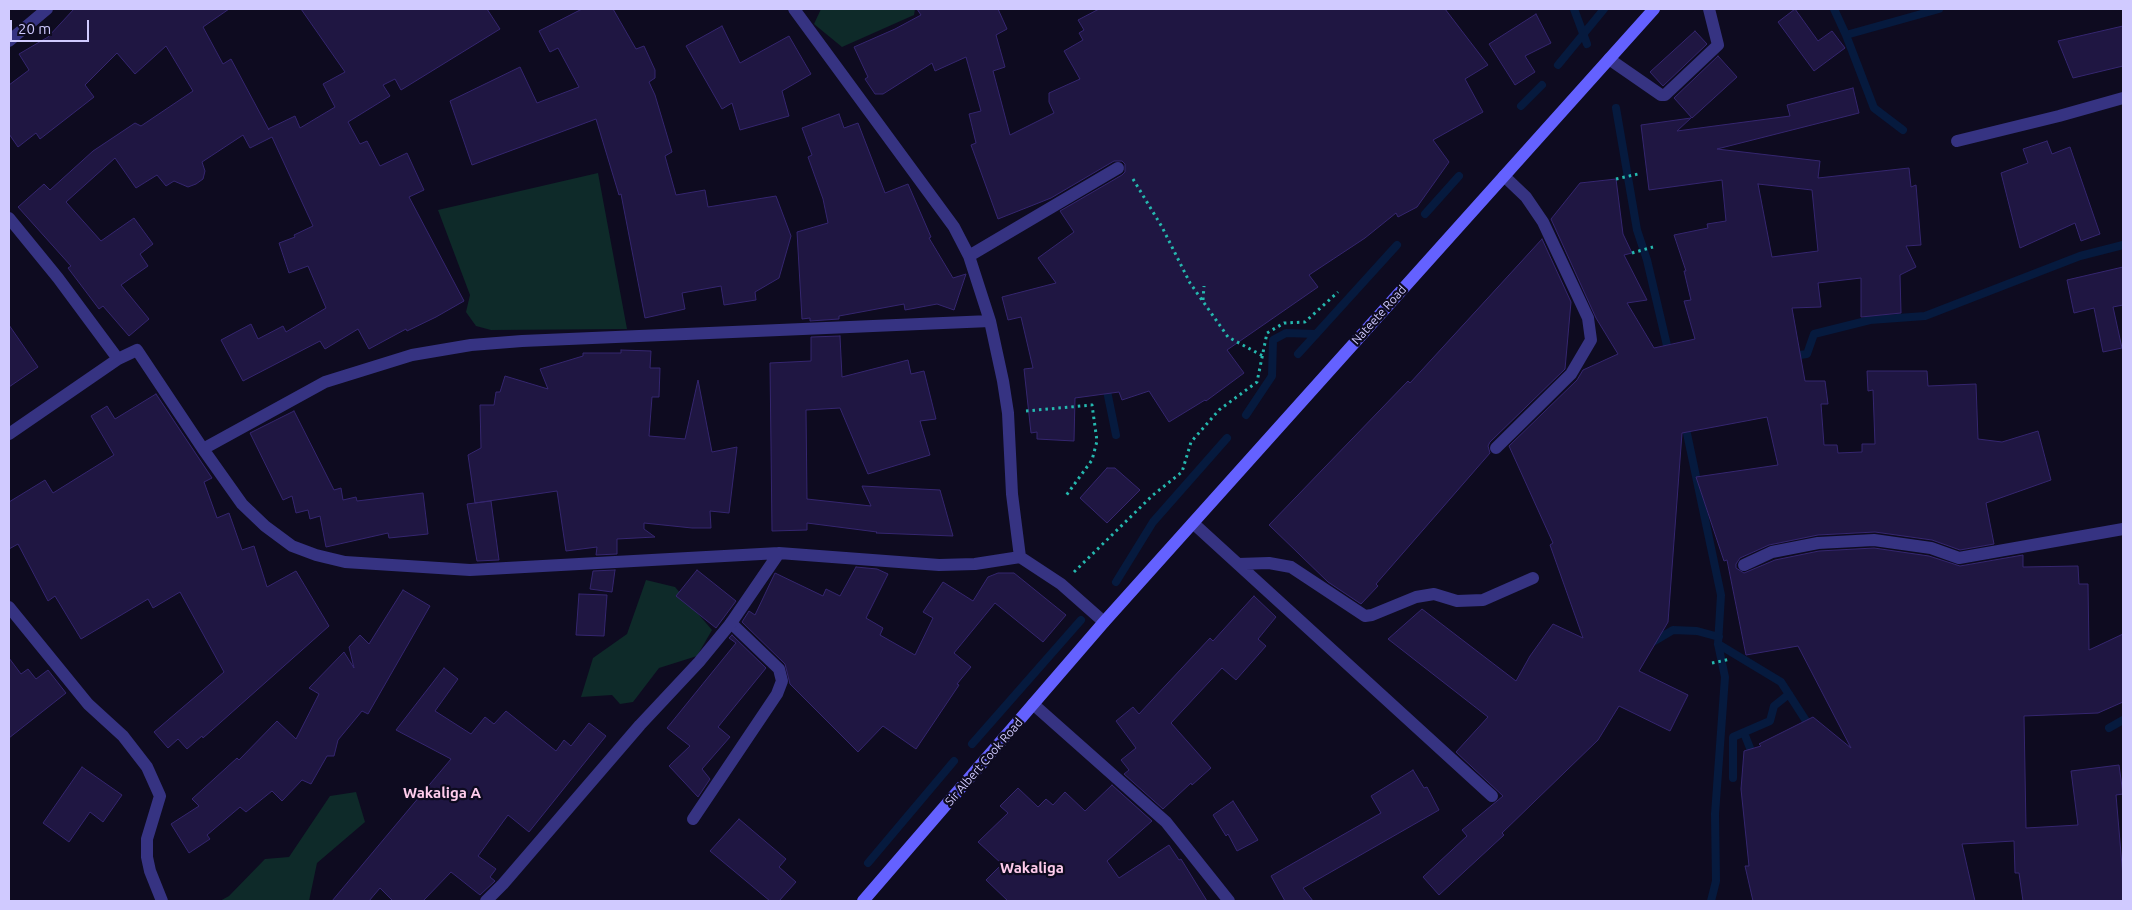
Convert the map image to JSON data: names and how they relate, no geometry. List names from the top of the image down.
{
  "streets": {
    "main road": ["Nateete Road", "Sir Albert Cook Road"]
  },
  "crossings": [
    ["Nateete Road", "Sir Albert Cook Road"]
  ],
  "districts": ["Wakaliga A", "Wakaliga"],
  "scale_bar": "20 m"
}
